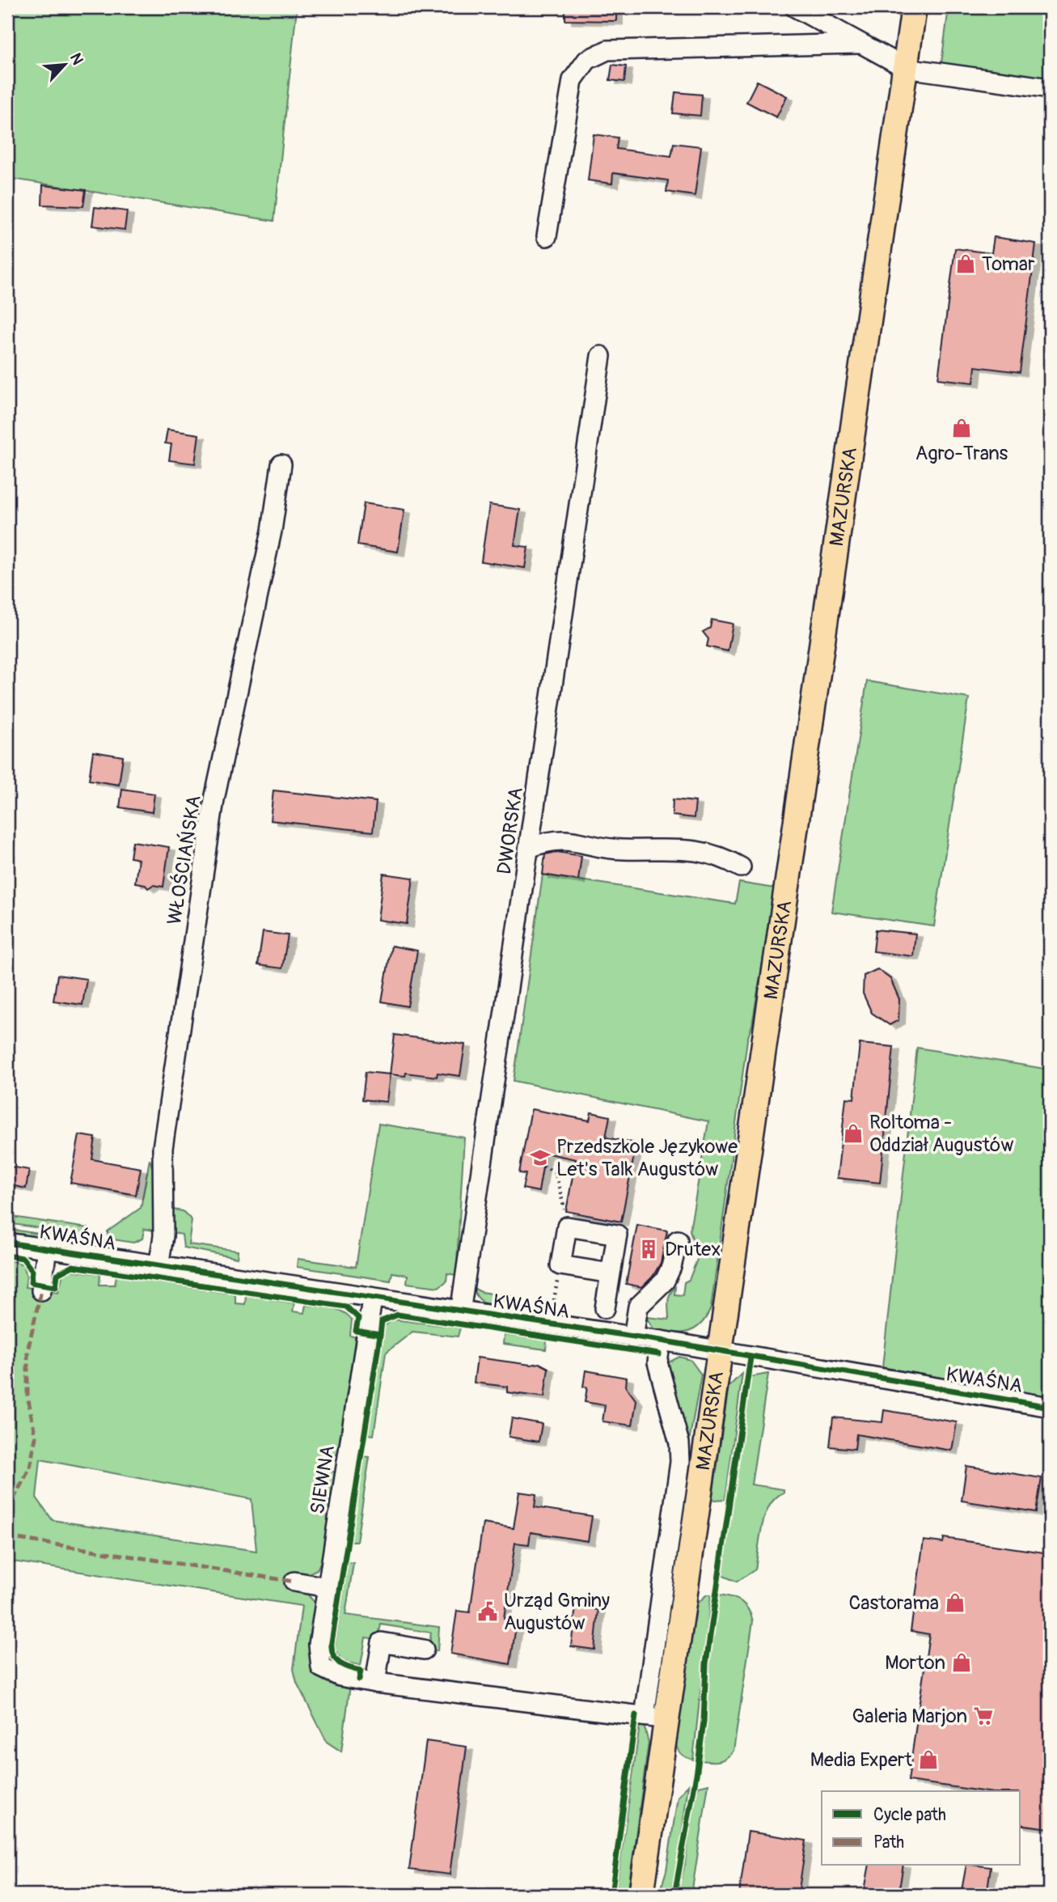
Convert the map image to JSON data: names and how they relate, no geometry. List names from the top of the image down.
{
  "streets": {
    "main road": ["MAZURSKA"],
    "street": [
      "DWORSKA",
      "WŁOŚCIAŃSKA",
      "KWAŚNA",
      "SIEWNA"
    ]
  },
  "crossings": [
    ["MAZURSKA", "KWAŚNA"],
    ["DWORSKA", "KWAŚNA"],
    ["WŁOŚCIAŃSKA", "KWAŚNA"],
    ["KWAŚNA", "SIEWNA"]
  ],
  "places": {
    "shop": [
      "Tomar",
      "Agro-Trans",
      "Roltoma - Oddział Augustów",
      "Castorama",
      "Morton",
      "Media Expert"
    ],
    "school or university": ["Przedszkole Językowe Let's Talk Augustów"],
    "building": ["Drutex"],
    "public building": ["Urząd Gminy Augustów"],
    "supermarket": ["Galeria Marjon"]
  },
  "legend": ["Cycle path", "Path"],
  "north": "top right"
}
